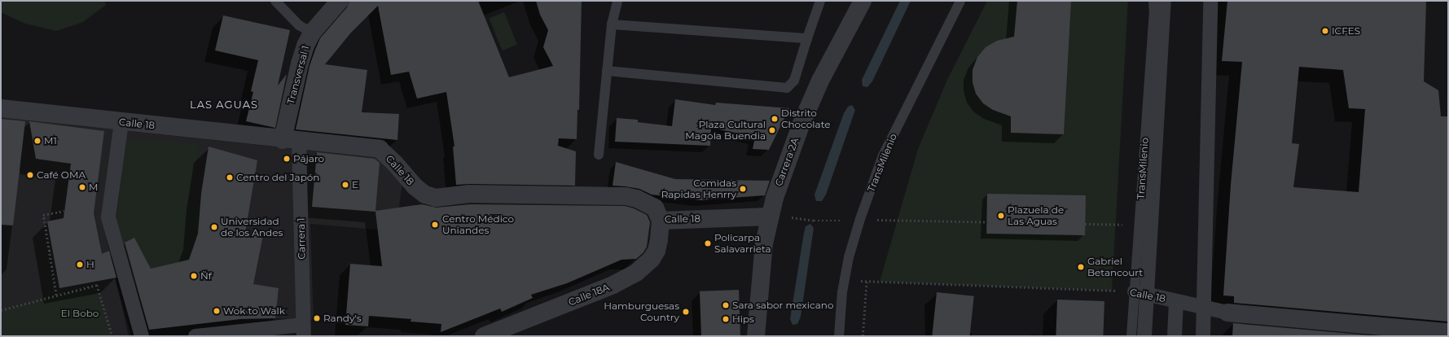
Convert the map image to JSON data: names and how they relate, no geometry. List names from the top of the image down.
{
  "streets": {
    "street": [
      "Transversal 1",
      "Calle 18",
      "Carrera 2A",
      "Carrera 1",
      "Calle 18A"
    ],
    "lane": ["TransMilenio"]
  },
  "crossings": [
    ["Transversal 1", "Calle 18"],
    ["Transversal 1", "Carrera 1"],
    ["Calle 18", "Carrera 2A"],
    ["Calle 18", "TransMilenio"],
    ["Calle 18", "Carrera 1"],
    ["Calle 18", "Calle 18A"]
  ],
  "districts": ["LAS AGUAS"],
  "parks": ["El Bobo"],
  "places": [
    "ICFES",
    "Distrito Chocolate",
    "Plaza Cultural Magola Buendia",
    "M1",
    "Pájaro",
    "Café OMA",
    "Centro del Japón",
    "E",
    "M",
    "Comidas Rapidas Henrry",
    "Plazuela de Las Aguas",
    "Centro Médico Uniandes",
    "Universidad de los Andes",
    "Policarpa Salavarrieta",
    "H",
    "Gabriel Betancourt",
    "Ñf",
    "Sara sabor mexicano",
    "Wok to Walk",
    "Hamburguesas Country",
    "Randy's",
    "Hips"
  ]
}
